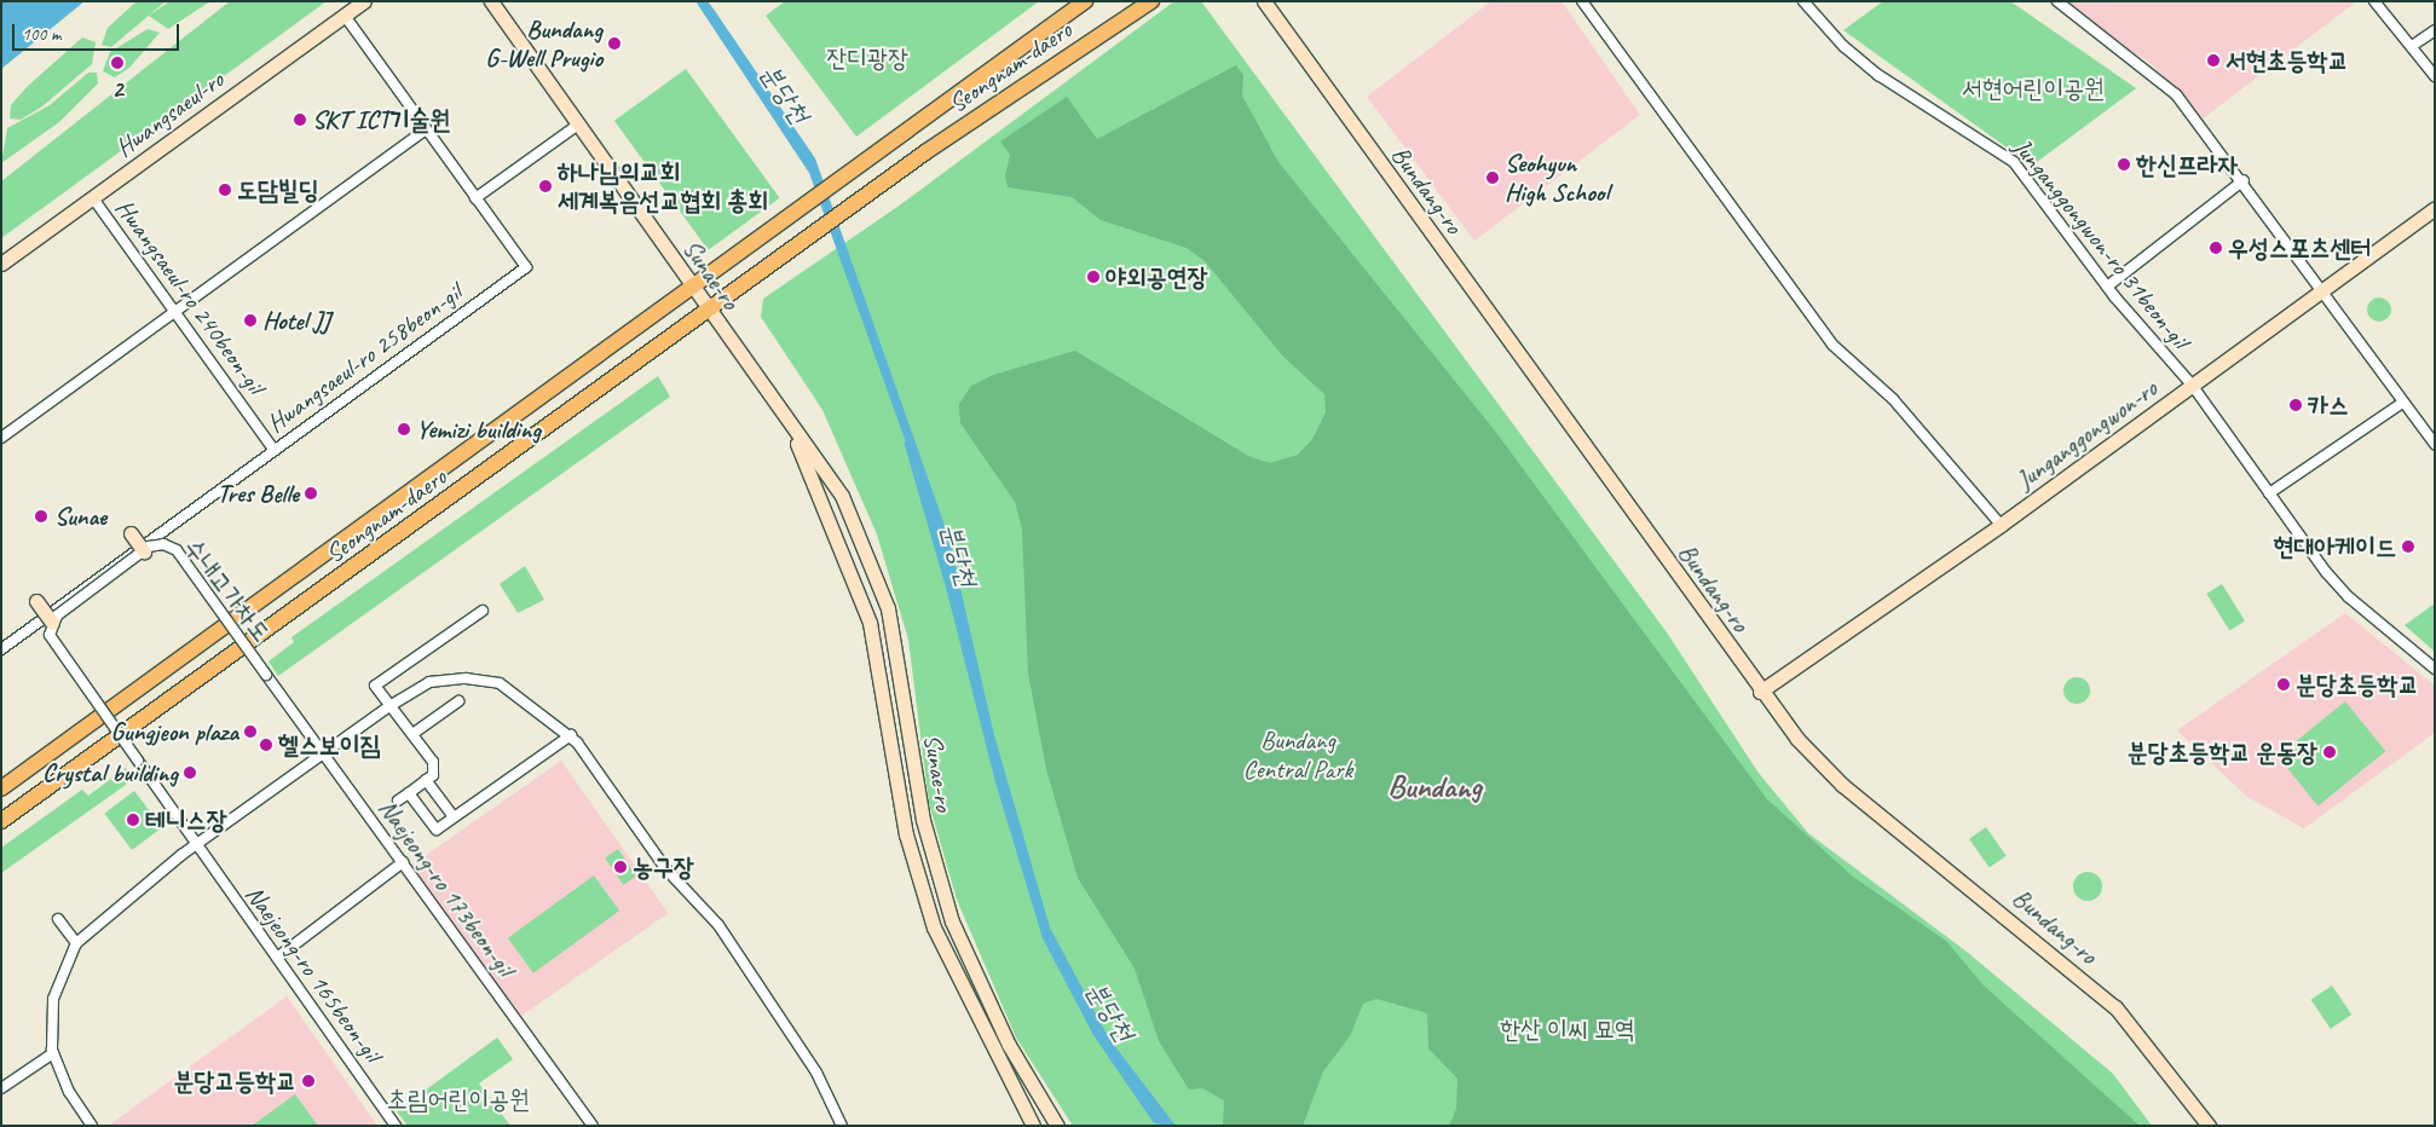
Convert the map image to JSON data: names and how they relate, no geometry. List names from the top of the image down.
{
  "streets": {
    "main road": [
      "Seongnam-daero",
      "Hwangsaeul-ro",
      "Bundang-ro",
      "Sunae-ro",
      "Junganggongwon-ro"
    ],
    "street": [
      "Junganggongwon-ro 31beon-gil",
      "Hwangsaeul-ro 240beon-gil",
      "Hwangsaeul-ro 258beon-gil",
      "수내고가차도",
      "Naejeong-ro 173beon-gil",
      "Naejeong-ro 165beon-gil"
    ]
  },
  "crossings": [
    ["Seongnam-daero", "Sunae-ro"],
    ["Hwangsaeul-ro", "Hwangsaeul-ro 240beon-gil"],
    ["Hwangsaeul-ro", "Hwangsaeul-ro 258beon-gil"],
    ["Bundang-ro", "Junganggongwon-ro"],
    ["Junganggongwon-ro 31beon-gil", "Junganggongwon-ro"],
    ["Hwangsaeul-ro 240beon-gil", "Hwangsaeul-ro 258beon-gil"],
    ["수내고가차도", "Naejeong-ro 173beon-gil"],
    ["수내고가차도", "Naejeong-ro 165beon-gil"]
  ],
  "districts": ["Bundang"],
  "water": ["분당천"],
  "parks": [
    "잔디광장",
    "서현어린이공원",
    "Bundang Central Park",
    "한산 이씨 묘역",
    "초림어린이공원"
  ],
  "places": [
    "Bundang G-Well Prugio",
    "서현초등학교",
    "2",
    "SKT ICT기술원",
    "한신프라자",
    "Seohyun High School",
    "하나님의교회 세계복음선교협회 총회",
    "도담빌딩",
    "우성스포츠센터",
    "야외공연장",
    "Hotel JJ",
    "카스",
    "Yemizi building",
    "Tres Belle",
    "Sunae",
    "현대아케이드",
    "분당초등학교",
    "Gungjeon plaza",
    "헬스보이짐",
    "분당초등학교 운동장",
    "Crystal building",
    "테니스장",
    "농구장",
    "분당고등학교"
  ],
  "scale_bar": "100 m"
}
